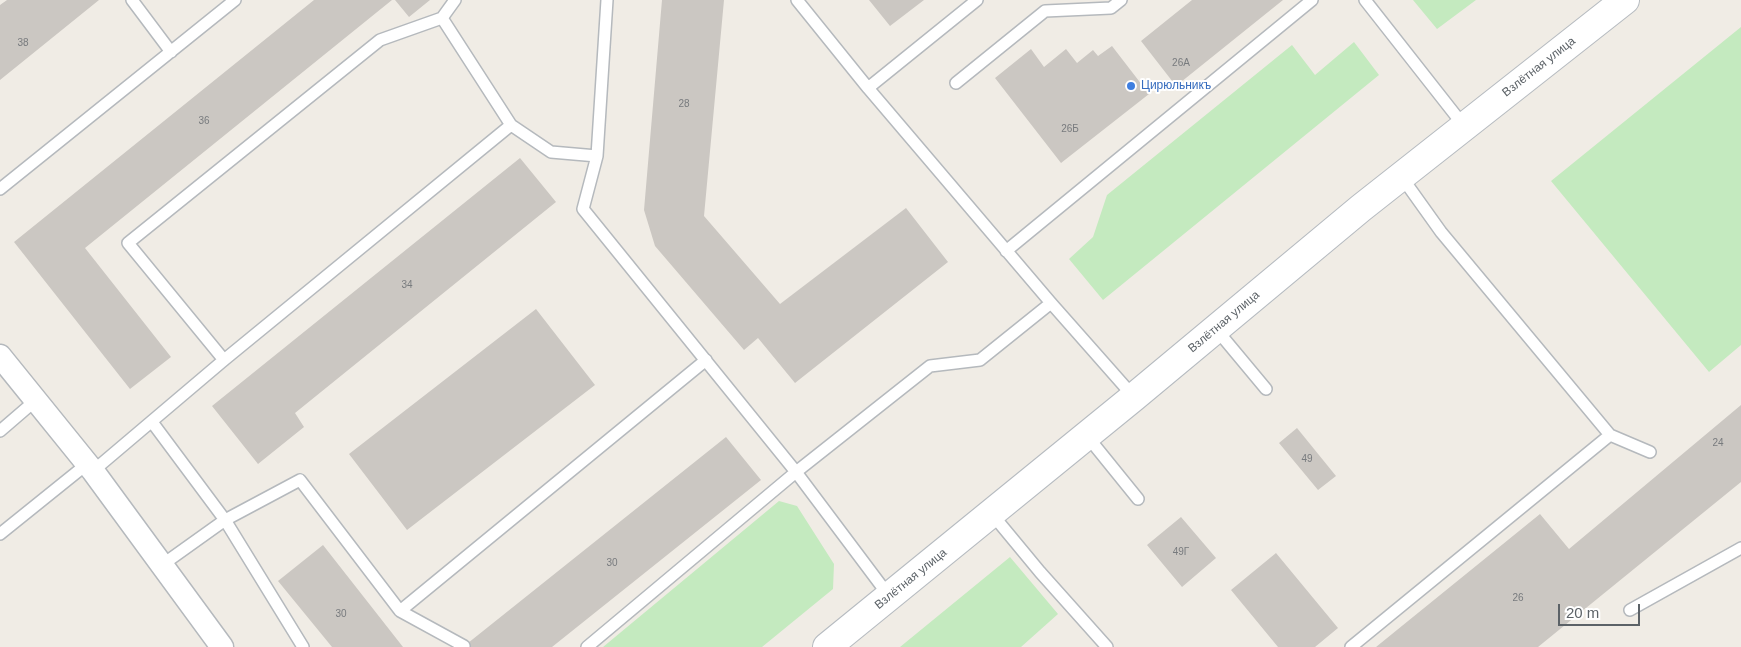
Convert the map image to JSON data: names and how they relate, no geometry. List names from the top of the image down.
{
  "streets": {
    "main road": ["Взлётная улица"]
  },
  "places": ["Цирюльникъ"],
  "house_numbers": [
    "38",
    "26А",
    "28",
    "36",
    "26Б",
    "34",
    "24",
    "49",
    "49Г",
    "30",
    "26",
    "30"
  ],
  "scale_bar": "20 m"
}
